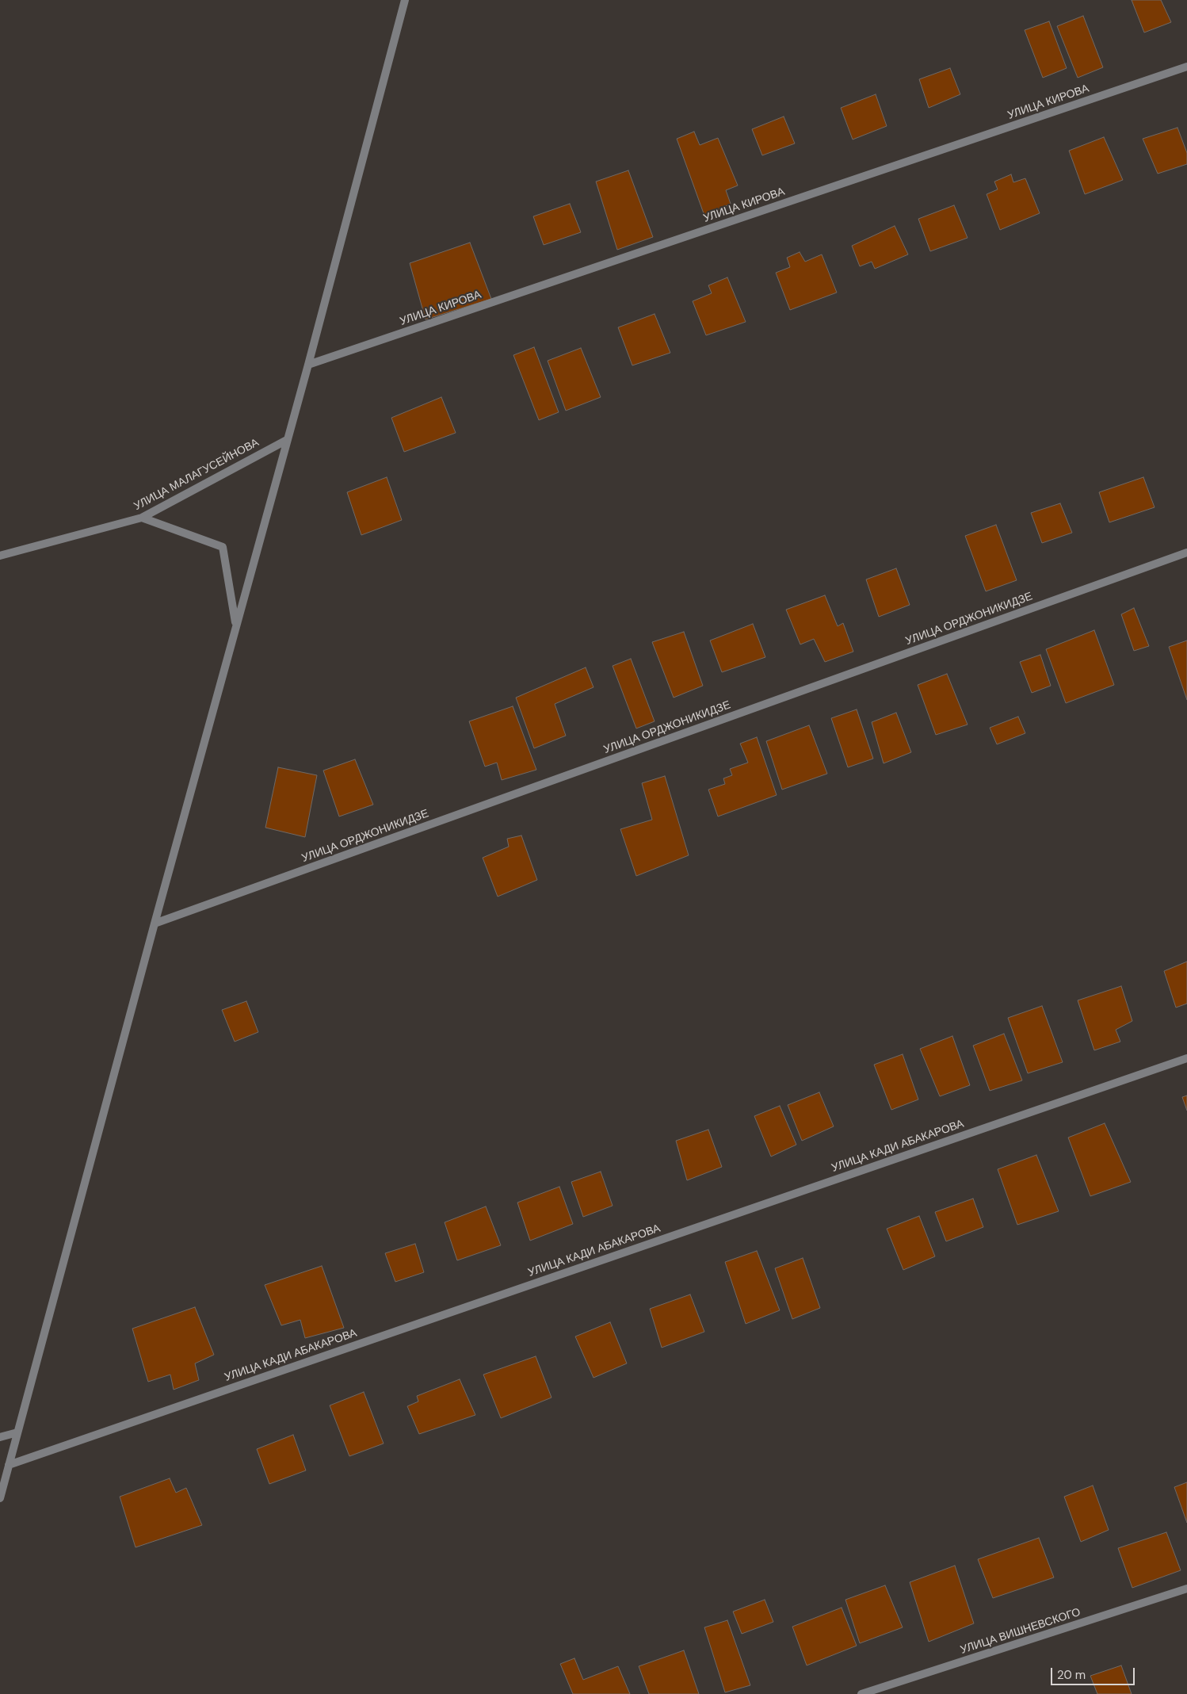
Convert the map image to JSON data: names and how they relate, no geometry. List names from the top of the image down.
{
  "streets": {
    "street": [
      "УЛИЦА КИРОВА",
      "УЛИЦА МАЛАГУСЕЙНОВА",
      "УЛИЦА ОРДЖОНИКИДЗЕ",
      "УЛИЦА КАДИ АБАКАРОВА",
      "УЛИЦА ВИШНЕВСКОГО"
    ]
  },
  "scale_bar": "20 m"
}
